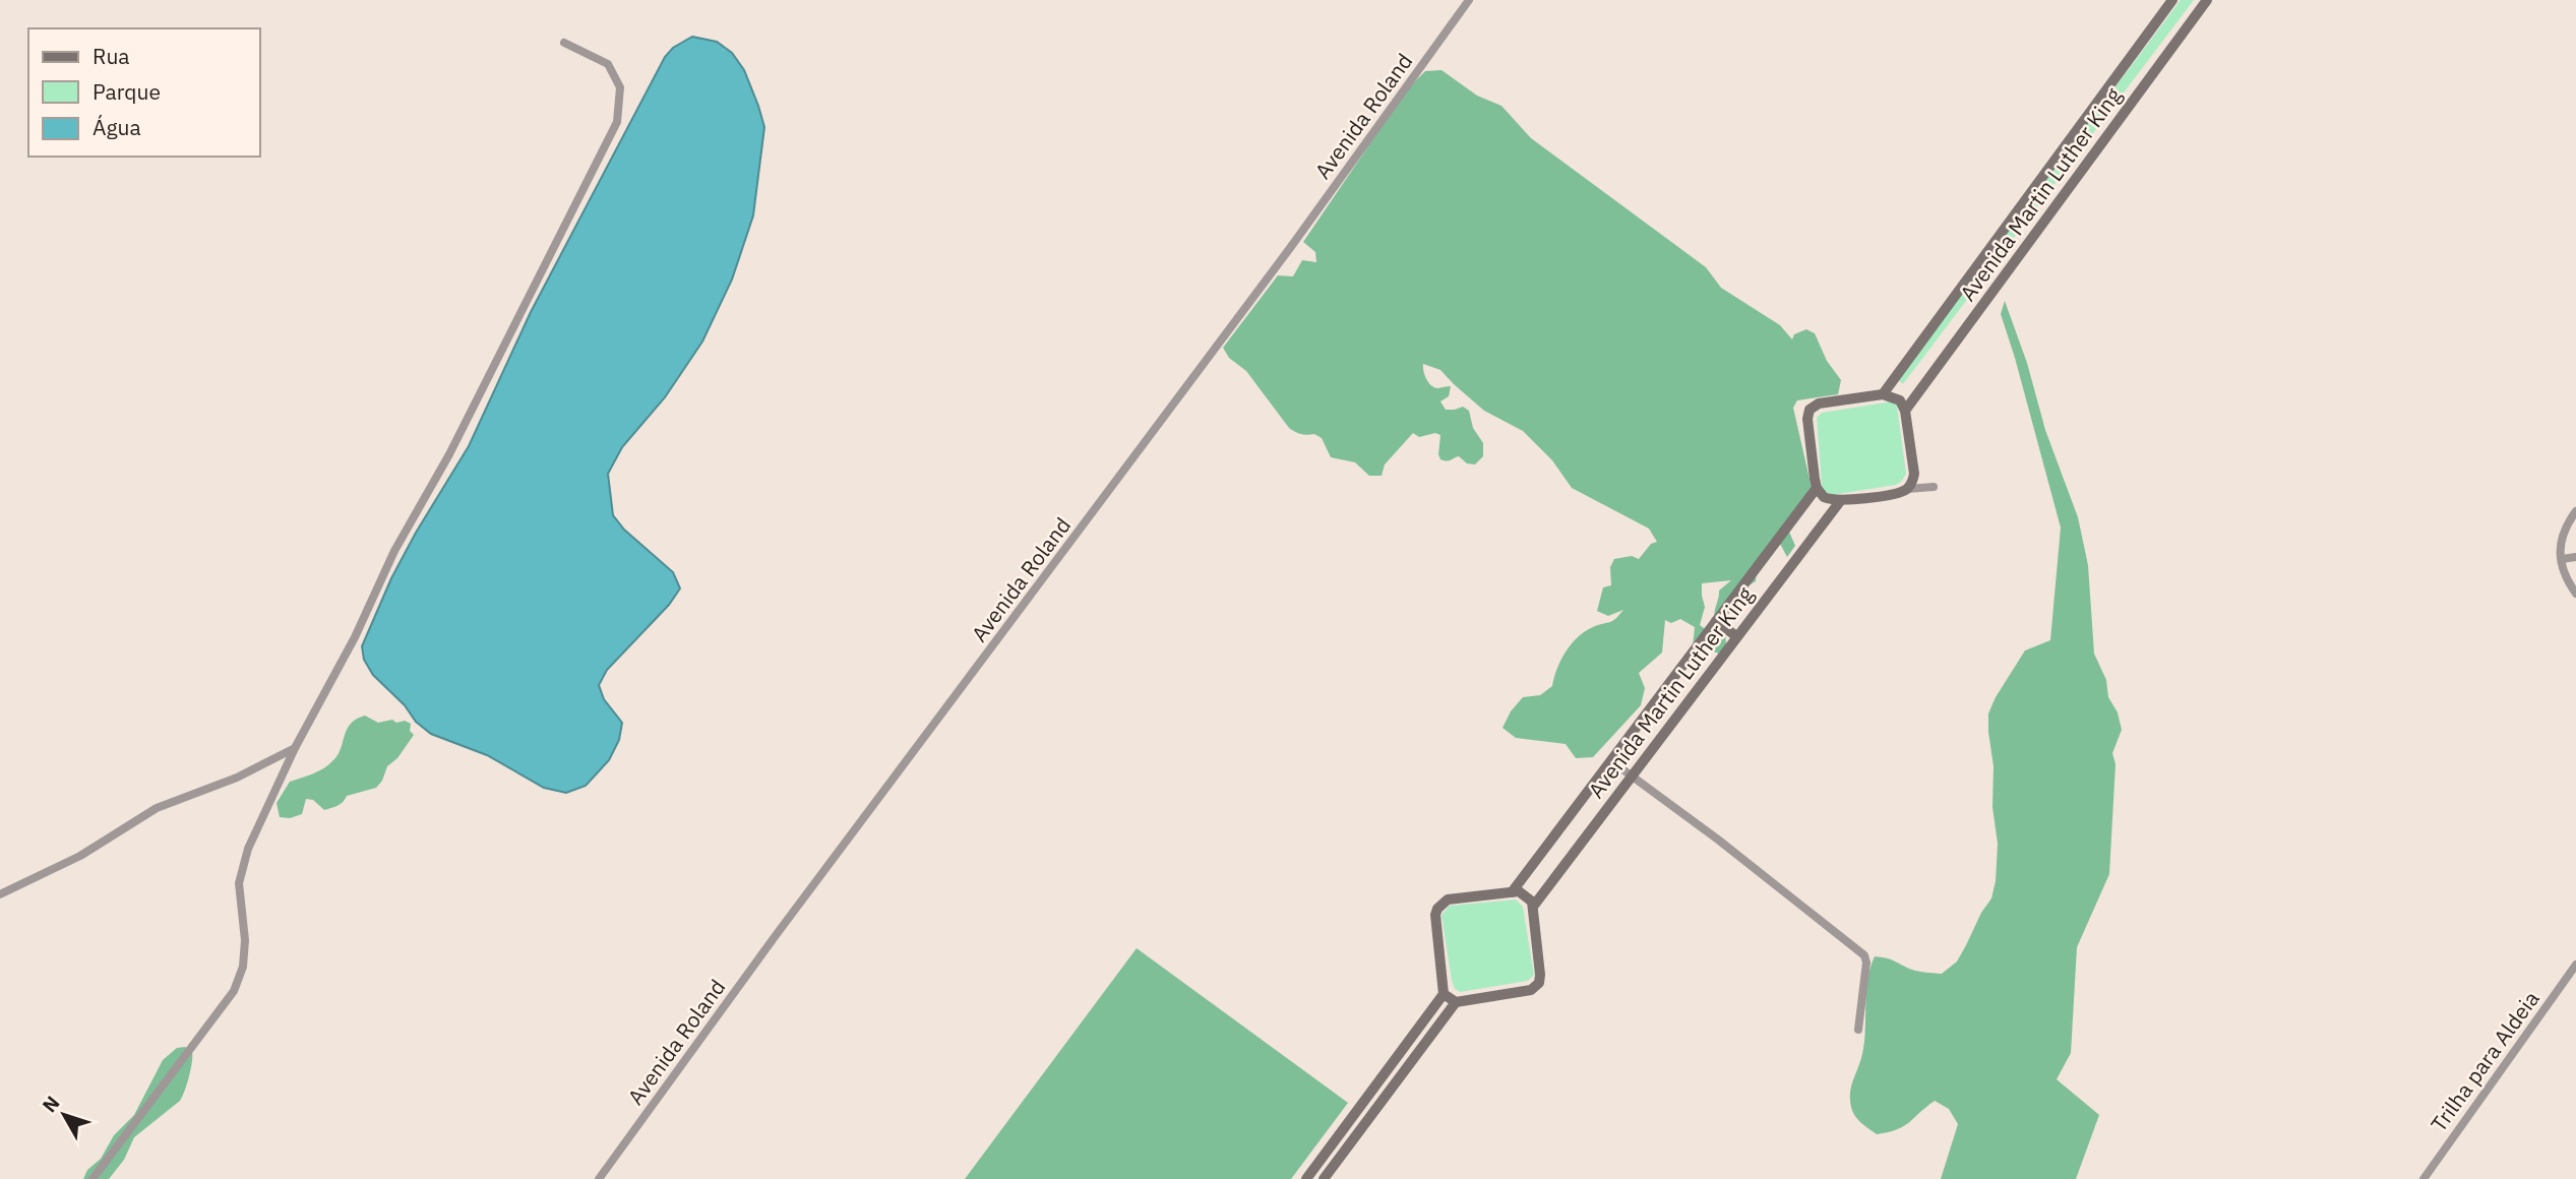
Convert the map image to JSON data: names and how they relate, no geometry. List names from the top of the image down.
{
  "streets": {
    "main road": ["Avenida Martin Luther King"],
    "street": ["Avenida Roland", "Trilha para Aldeia"]
  },
  "legend": ["Rua", "Parque", "Água"],
  "north": "top left"
}
